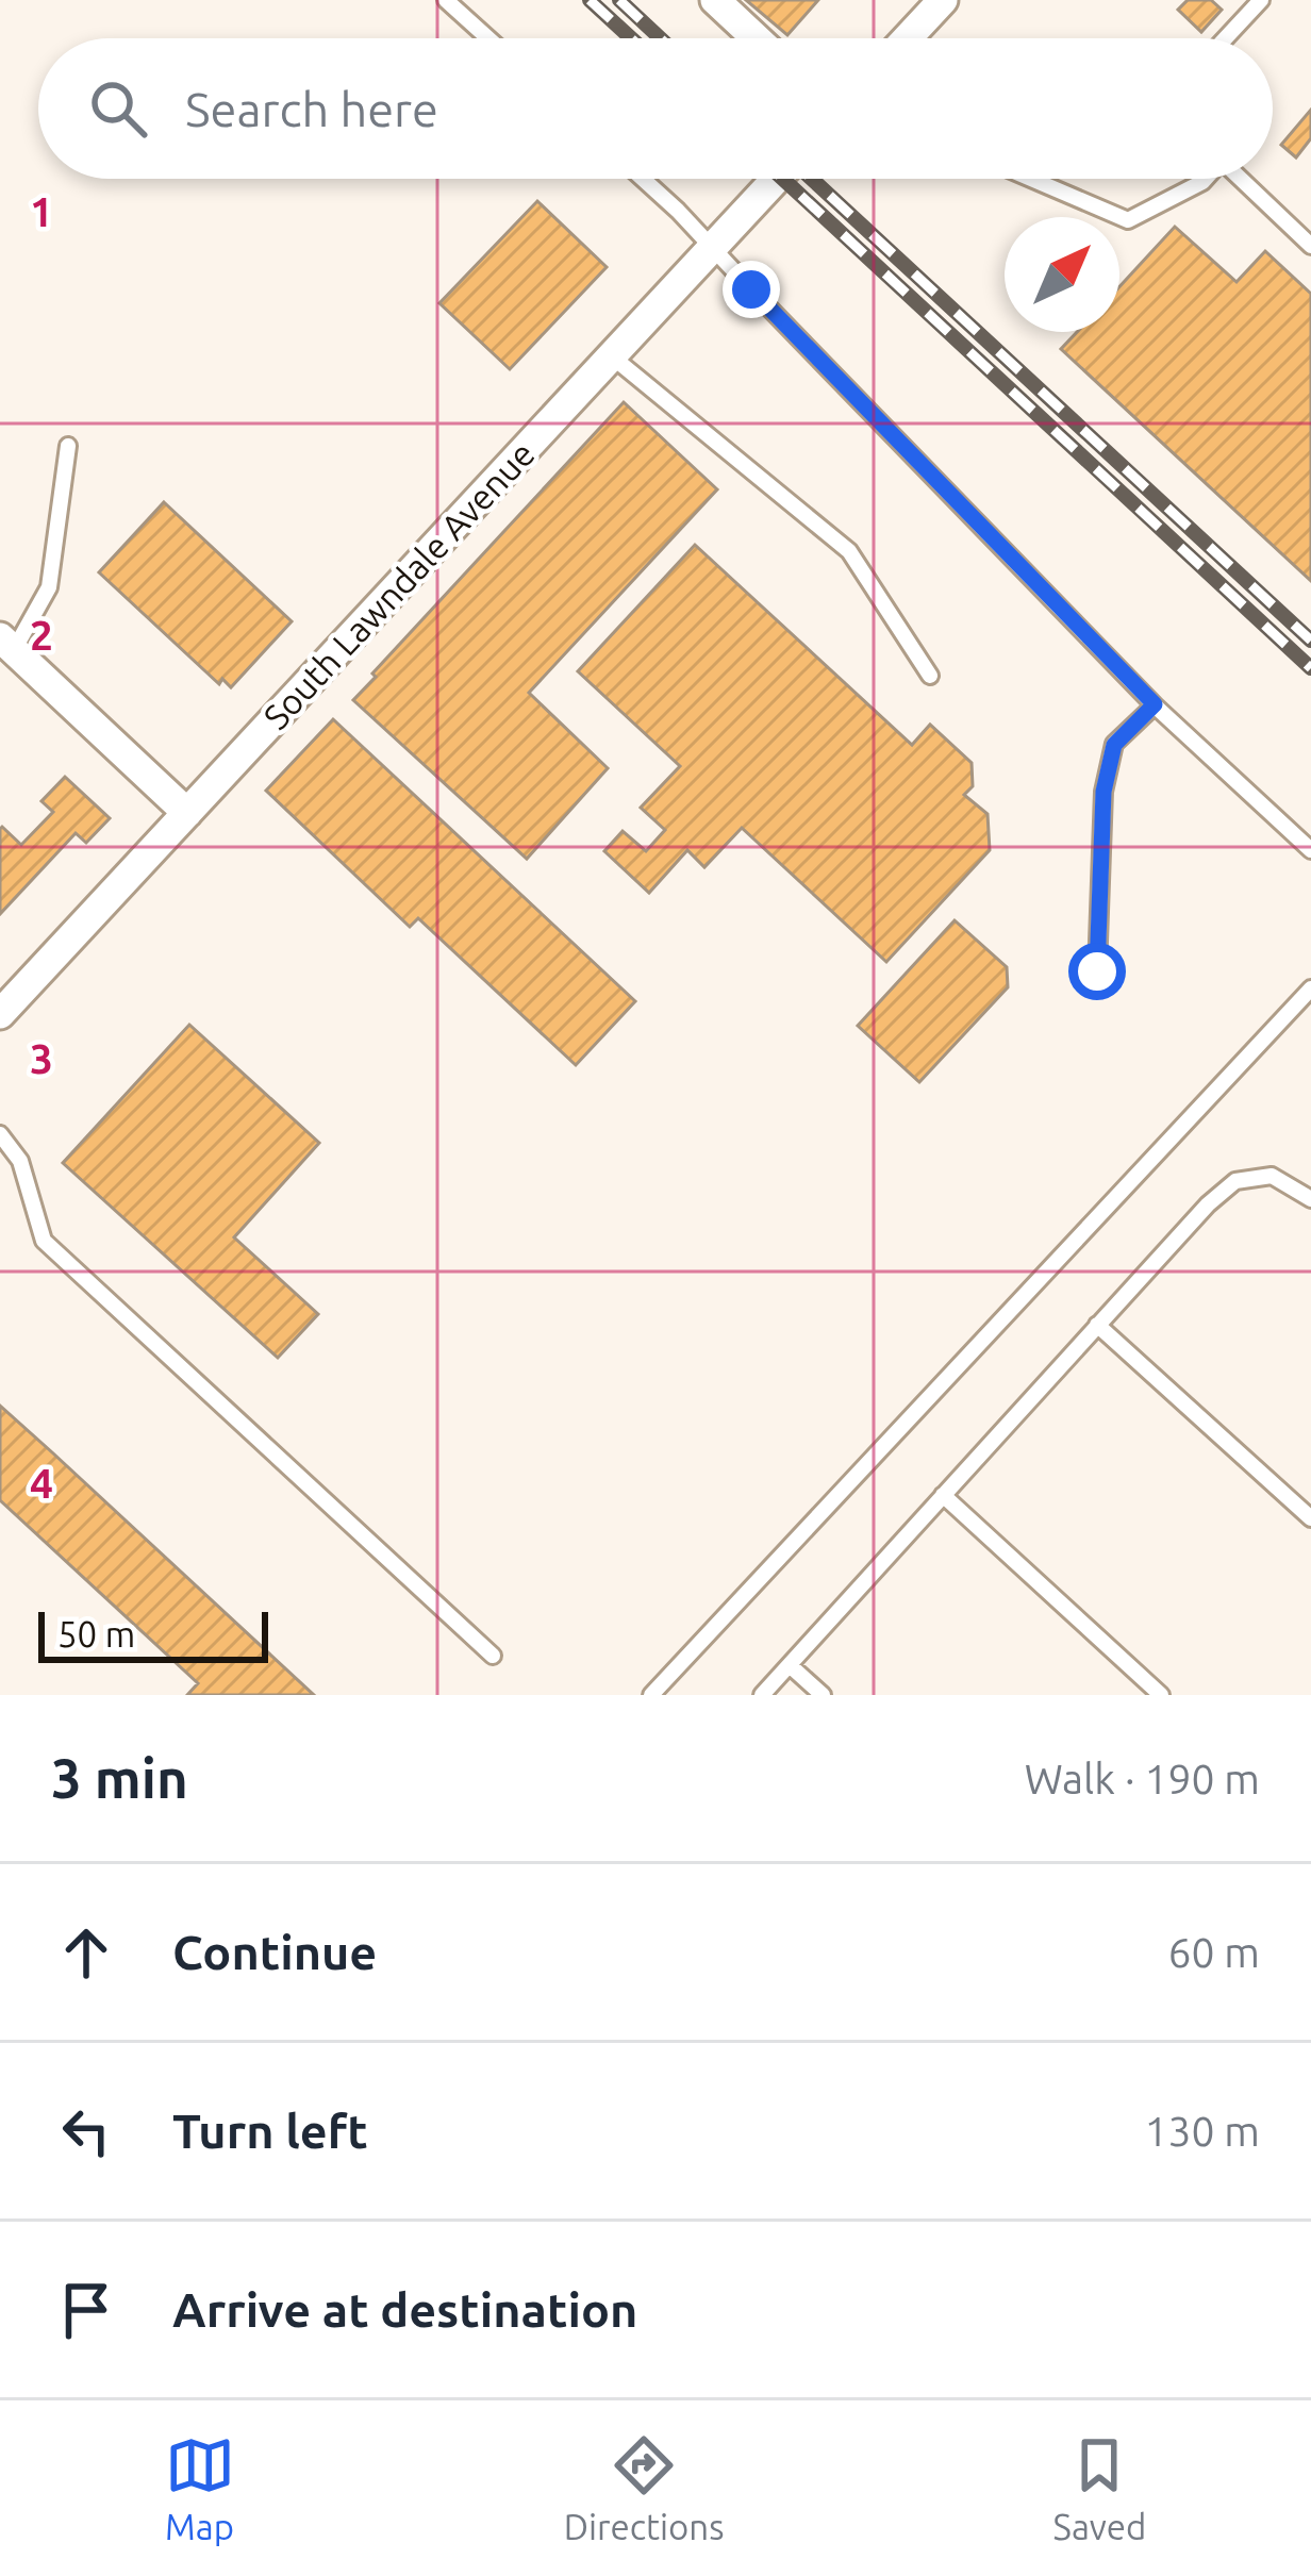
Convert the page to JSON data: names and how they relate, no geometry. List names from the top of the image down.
{
  "streets": {
    "street": ["South Lawndale Avenue"]
  },
  "scale_bar": "50 m",
  "north": "top right",
  "page": {
    "search": "Search here",
    "scale": "50 m",
    "heading": ["3 min", "Walk · 190 m"],
    "list": [
      ["Continue", "60 m"],
      ["Turn left", "130 m"],
      "Arrive at destination"
    ],
    "nav": ["Map", "Directions", "Saved"]
  },
  "grid": {
    "rows": [
      "1",
      "2",
      "3",
      "4"
    ]
  }
}
